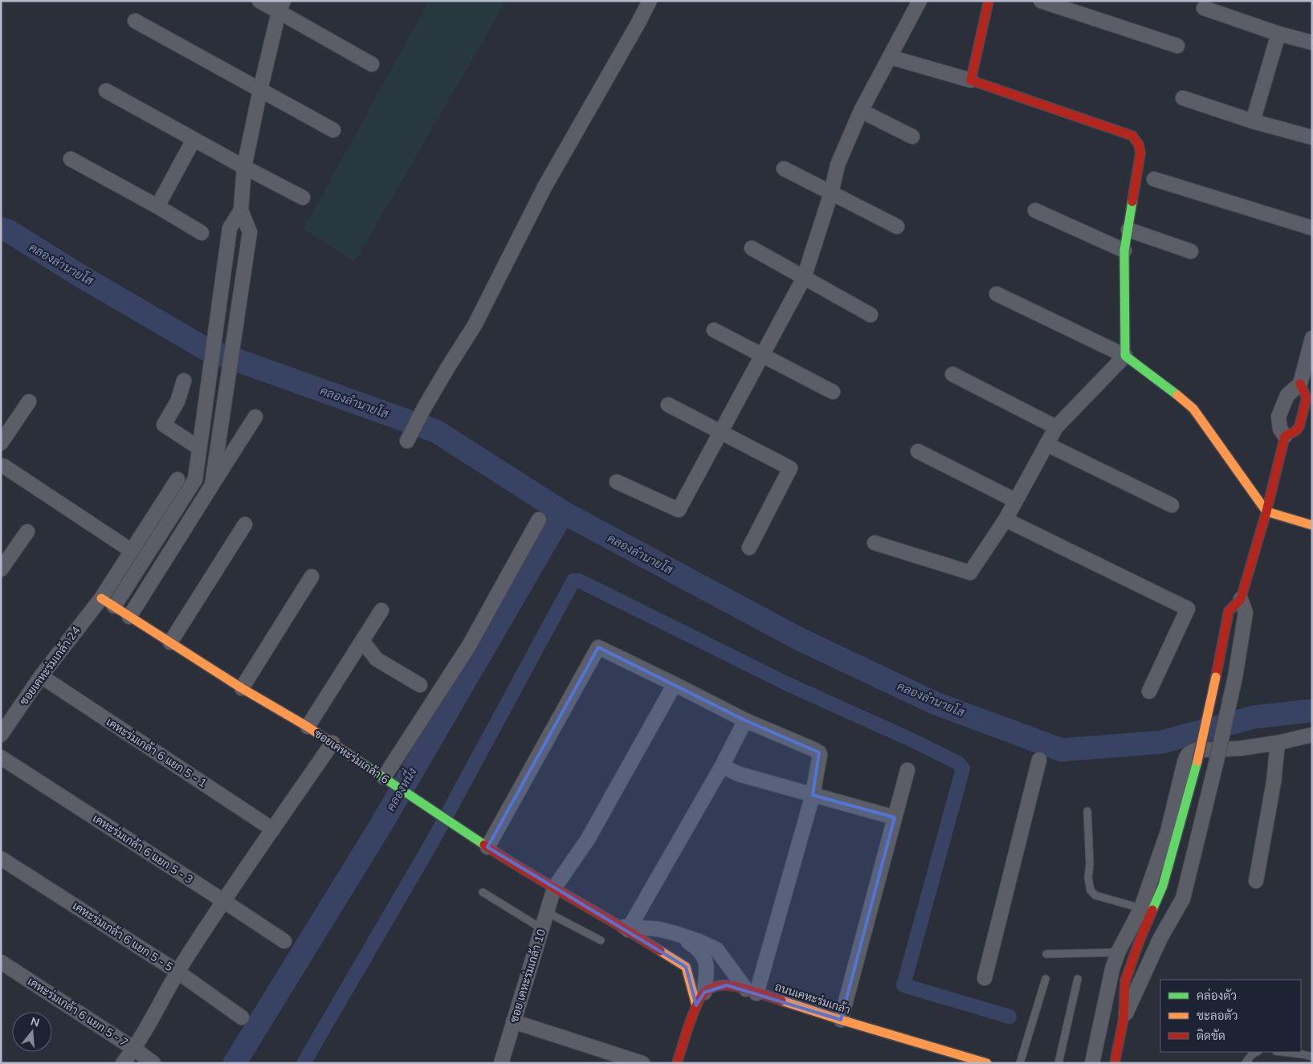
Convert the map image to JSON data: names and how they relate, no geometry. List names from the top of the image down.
{
  "streets": {
    "street": [
      "ซอยเคหะร่มเกล้า 24",
      "เคหะร่มเกล้า 6 แยก 5 - 1",
      "ซอยเคหะร่มเกล้า 6",
      "เคหะร่มเกล้า 6 แยก 5 - 3",
      "เคหะร่มเกล้า 6 แยก 5 - 5",
      "ซอย เคหะร่มเกล้า 10",
      "ถนนเคหะร่มเกล้า",
      "เคหะร่มเกล้า 6 แยก 5 - 7"
    ]
  },
  "crossings": [
    ["ซอยเคหะร่มเกล้า 24", "เคหะร่มเกล้า 6 แยก 5 - 1"],
    ["ซอยเคหะร่มเกล้า 24", "ซอยเคหะร่มเกล้า 6"],
    ["ซอยเคหะร่มเกล้า 6", "ซอย เคหะร่มเกล้า 10"],
    ["ซอยเคหะร่มเกล้า 6", "ถนนเคหะร่มเกล้า"]
  ],
  "water": ["คลองลำนายโส", "คลองหนึ่ง"],
  "legend": ["คล่องตัว", "ชะลอตัว", "ติดขัด"],
  "north": "top"
}
